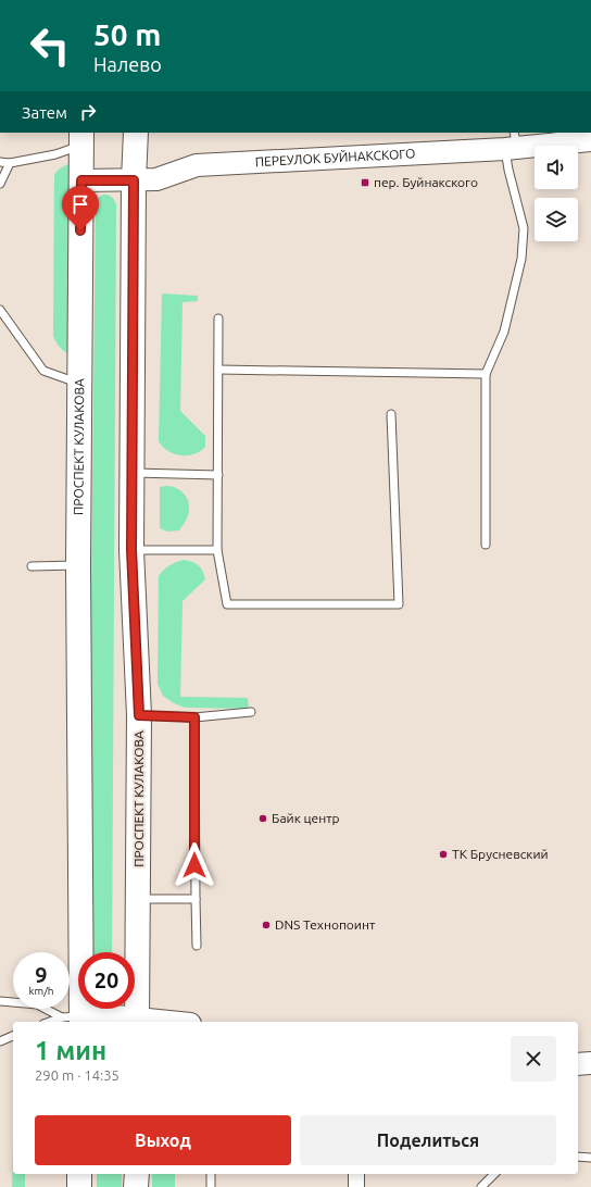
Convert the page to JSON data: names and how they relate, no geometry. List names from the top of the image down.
{
  "streets": {
    "main road": ["ПРОСПЕКТ КУЛАКОВА"],
    "street": ["ПЕРЕУЛОК БУЙНАКСКОГО"]
  },
  "crossings": [
    ["ПЕРЕУЛОК БУЙНАКСКОГО", "ПРОСПЕКТ КУЛАКОВА"]
  ],
  "places": {
    "transit": ["пер. Буйнакского"],
    "other": ["Байк центр", "ТК Брусневский", "DNS Технопоинт"]
  },
  "page": {
    "turn": ["50 m", "Налево"],
    "then": "Затем",
    "speed": "9 km/h",
    "limit": "20",
    "heading": ["1 мин", "290 m · 14:35"],
    "buttons": ["Выход", "Поделиться"]
  }
}
